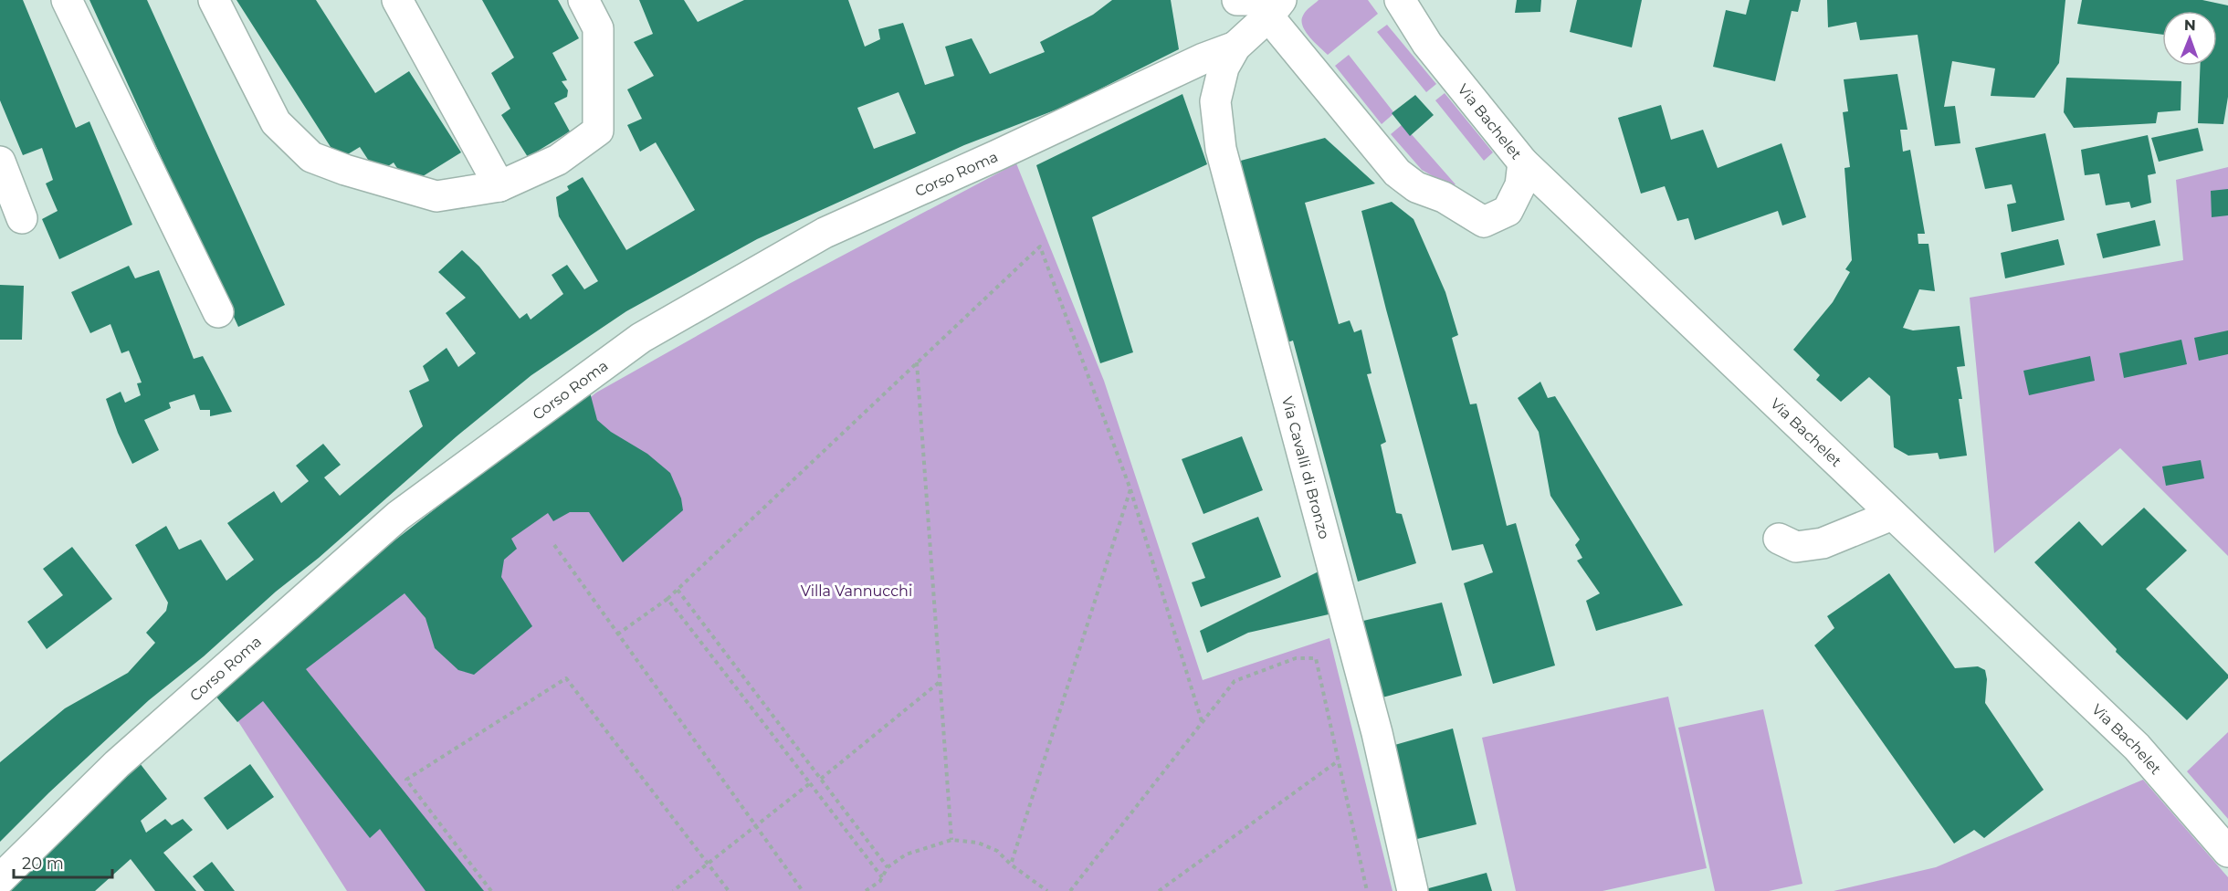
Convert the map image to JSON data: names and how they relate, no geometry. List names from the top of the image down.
{
  "streets": {
    "street": ["Via Bachelet", "Corso Roma", "Via Cavalli di Bronzo"]
  },
  "crossings": [
    ["Corso Roma", "Via Cavalli di Bronzo"]
  ],
  "parks": ["Villa Vannucchi"],
  "scale_bar": "20 m",
  "north": "top"
}
